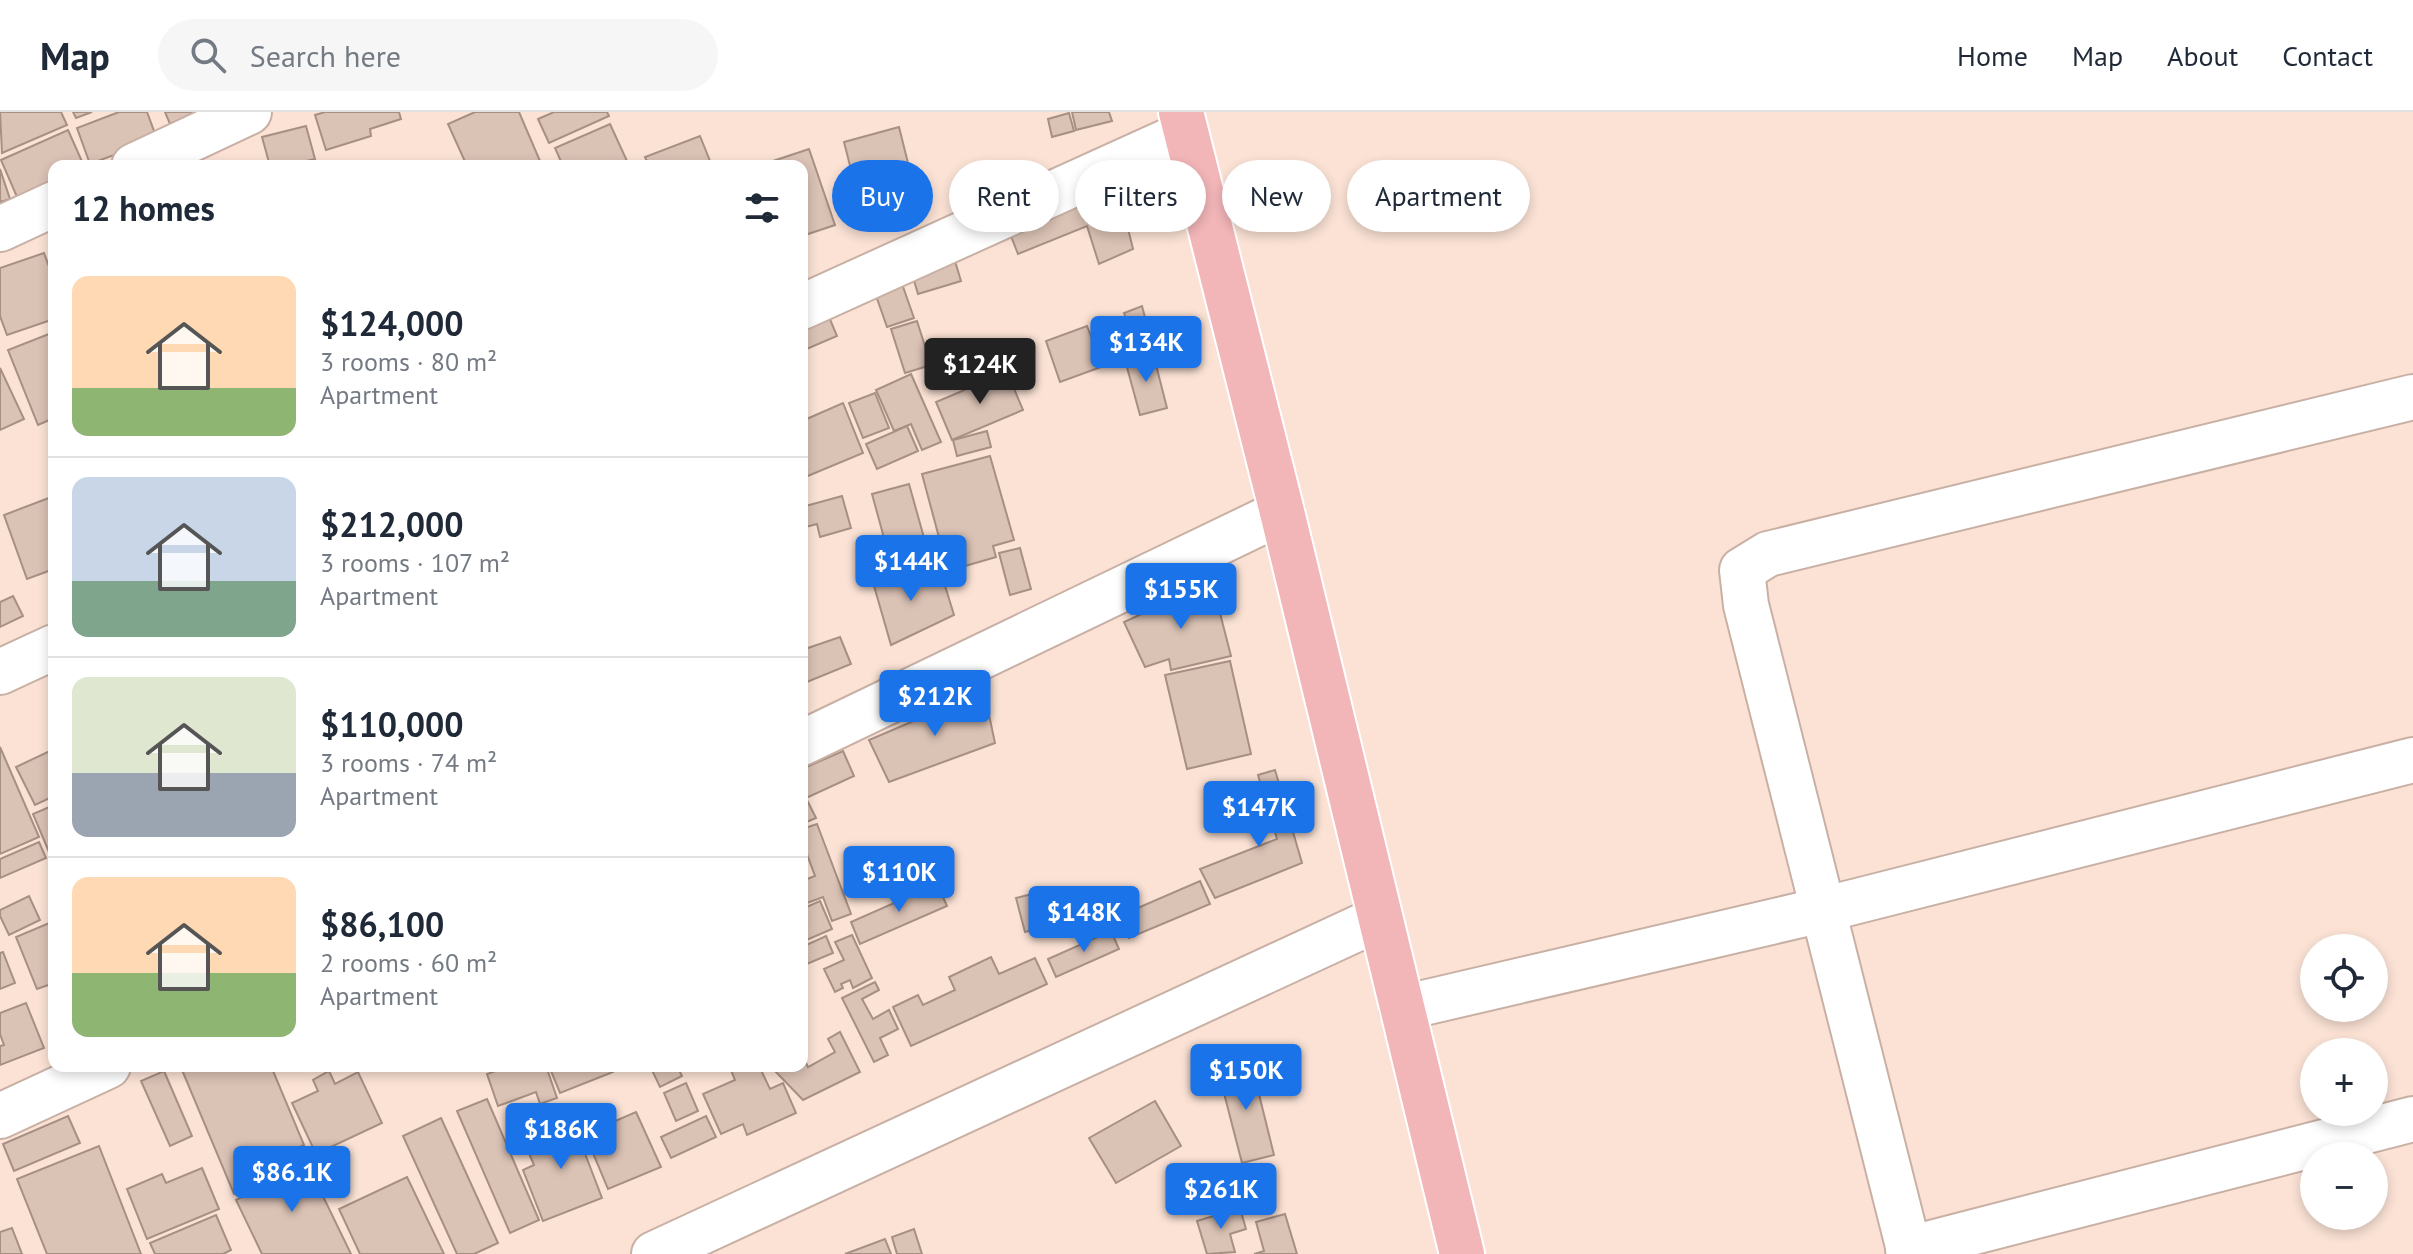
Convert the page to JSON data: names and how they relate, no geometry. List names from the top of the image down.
{
  "page": {
    "header": "Map",
    "search": "Search here",
    "nav": [
      "Home",
      "Map",
      "About",
      "Contact"
    ],
    "chip": [
      "Buy",
      "Rent",
      "Filters",
      "New",
      "Apartment"
    ],
    "heading": "12 homes",
    "list": [
      {
        "name": "$124,000",
        "note": "3 rooms · 80 m² · Apartment"
      },
      {
        "name": "$212,000",
        "note": "3 rooms · 107 m² · Apartment"
      },
      {
        "name": "$110,000",
        "note": "3 rooms · 74 m² · Apartment"
      },
      {
        "name": "$86,100",
        "note": "2 rooms · 60 m² · Apartment"
      }
    ],
    "price": [
      "$134K",
      "$124K",
      "$144K",
      "$155K",
      "$212K",
      "$147K",
      "$110K",
      "$148K",
      "$150K",
      "$186K",
      "$86.1K",
      "$261K"
    ],
    "map_buttons": ["+", "−"]
  }
}
